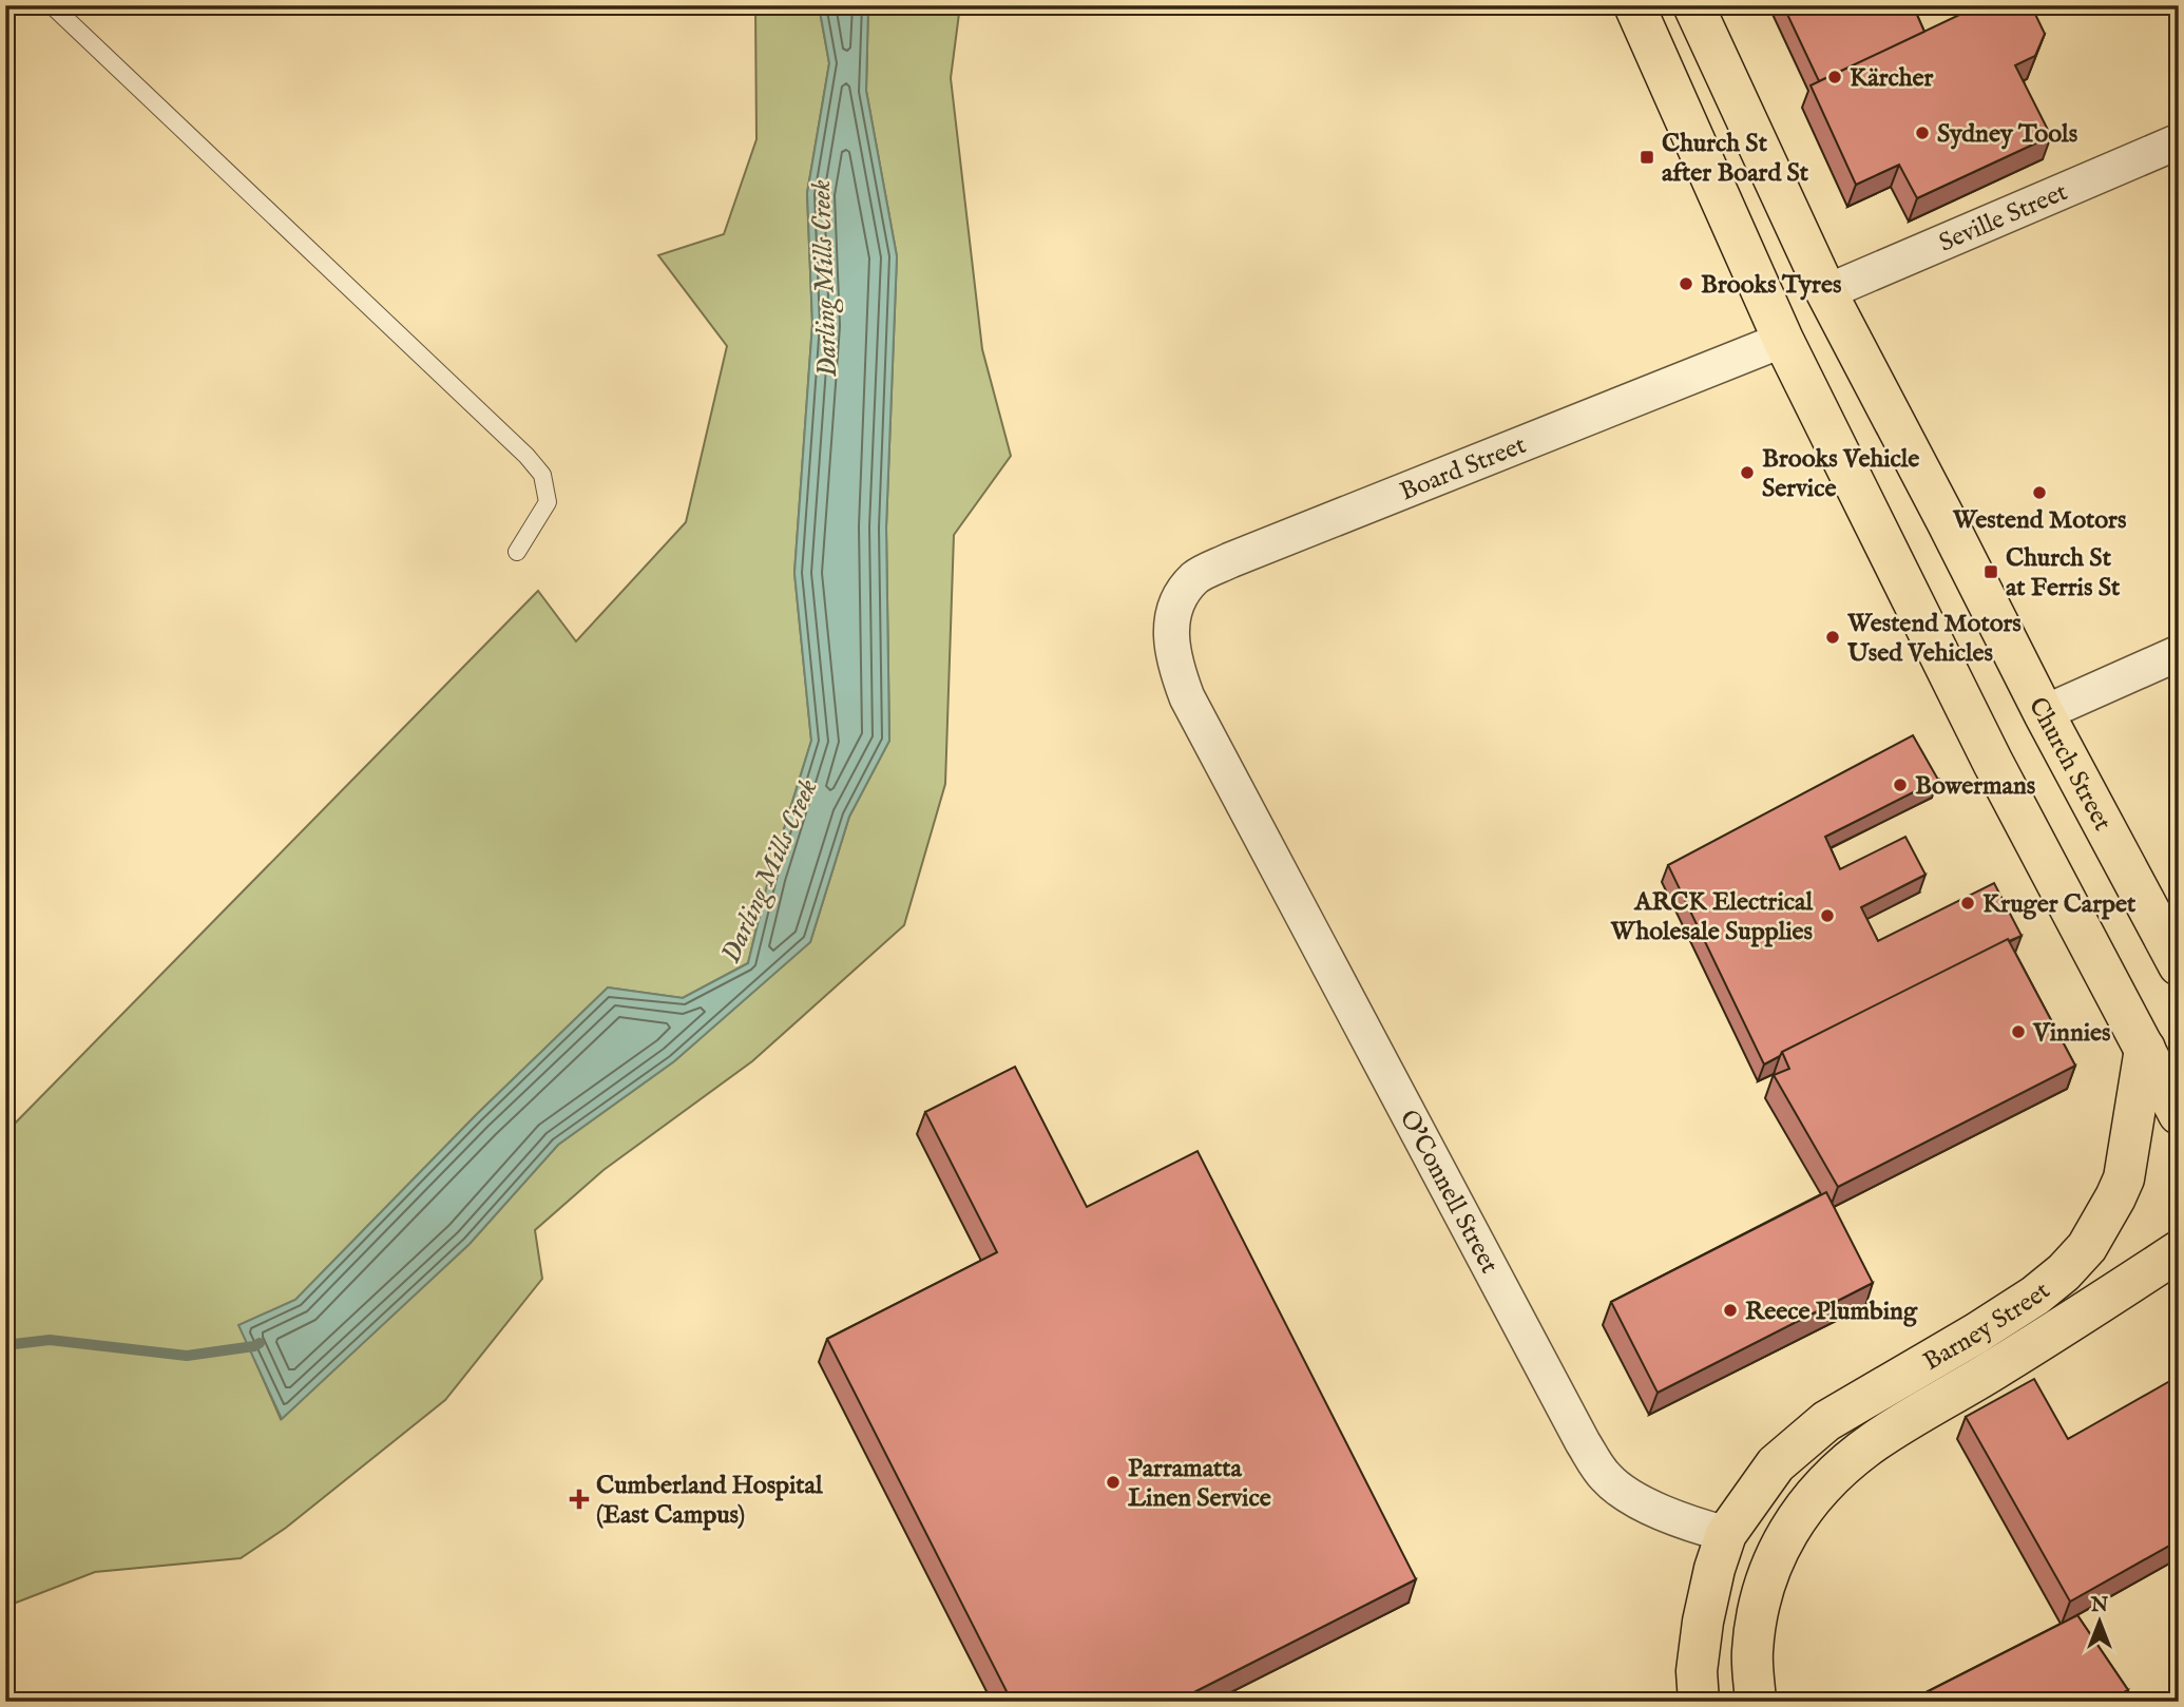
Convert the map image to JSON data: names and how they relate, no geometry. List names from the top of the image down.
{
  "streets": {
    "main road": ["Church Street", "Barney Street"],
    "street": ["Seville Street", "Board Street", "O'Connell Street"]
  },
  "crossings": [
    ["Seville Street", "Church Street"],
    ["Board Street", "O'Connell Street"],
    ["O'Connell Street", "Barney Street"]
  ],
  "water": ["Darling Mills Creek"],
  "places": {
    "other": [
      "Kärcher",
      "Sydney Tools",
      "Brooks Tyres",
      "Brooks Vehicle Service",
      "Westend Motors",
      "Westend Motors Used Vehicles",
      "Bowermans",
      "Kruger Carpet",
      "ARCK Electrical Wholesale Supplies",
      "Vinnies",
      "Reece Plumbing",
      "Parramatta Linen Service"
    ],
    "transit": ["Church St after Board St", "Church St at Ferris St"],
    "health": ["Cumberland Hospital (East Campus)"]
  },
  "north": "top"
}
